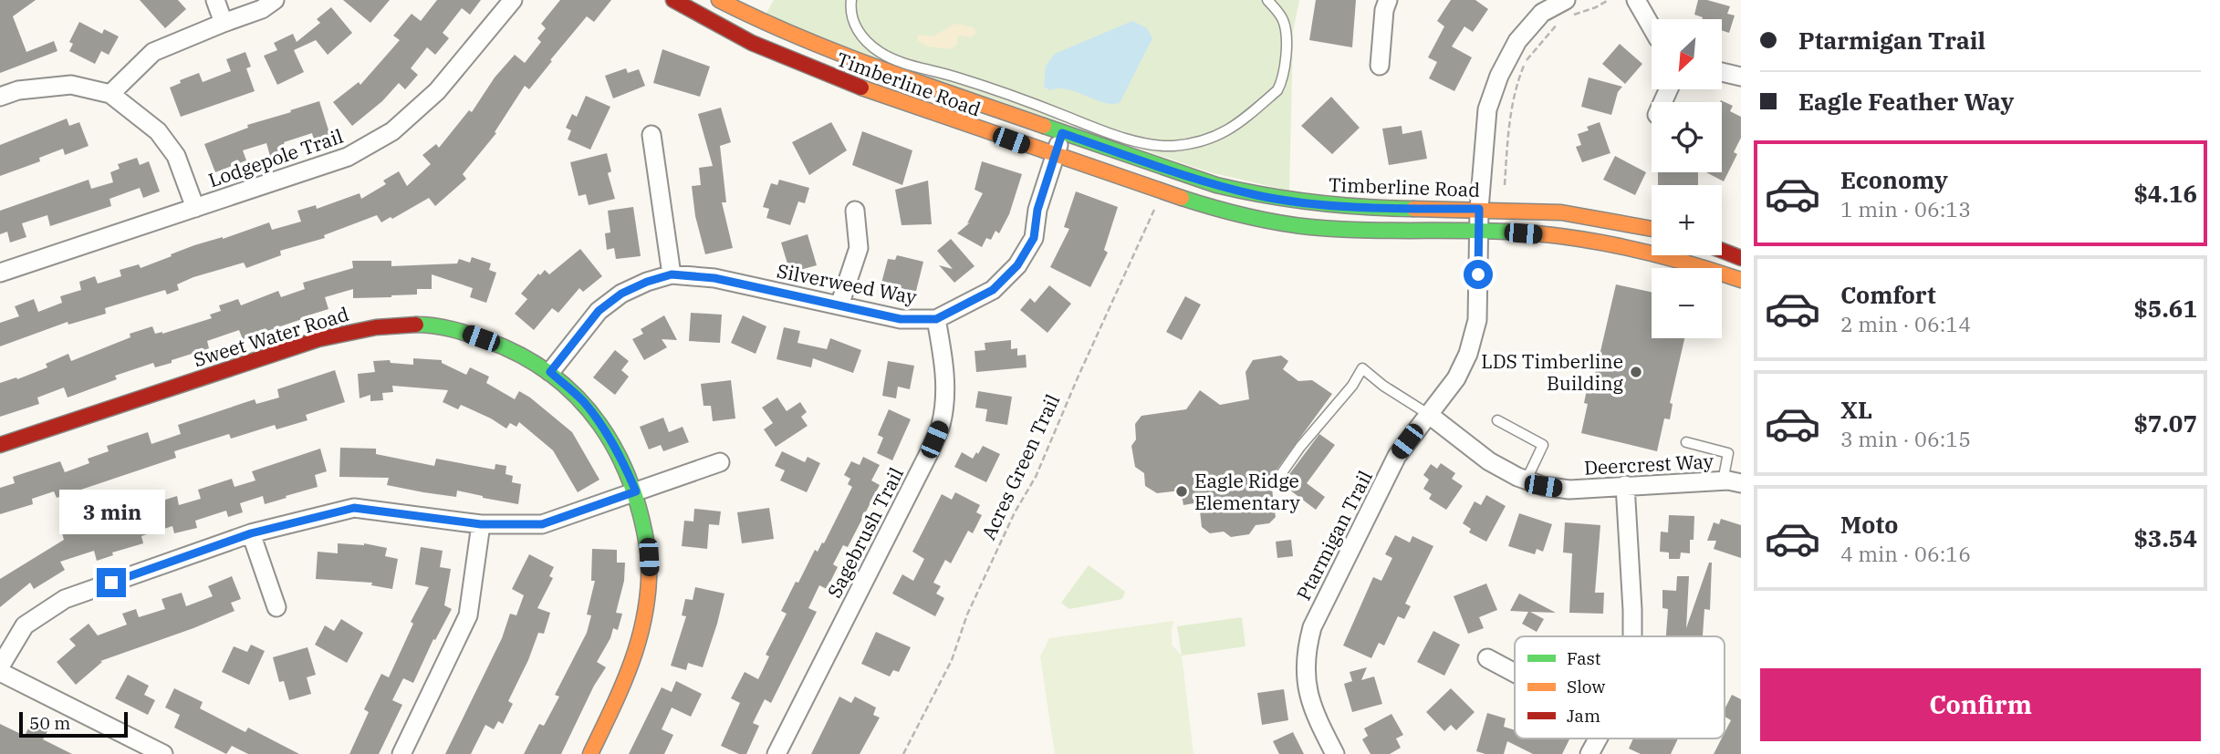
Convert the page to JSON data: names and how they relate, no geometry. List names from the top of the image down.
{
  "streets": {
    "street": [
      "Timberline Road",
      "Lodgepole Trail",
      "Silverweed Way",
      "Sweet Water Road",
      "Deercrest Way",
      "Sagebrush Trail",
      "Ptarmigan Trail"
    ],
    "path": ["Acres Green Trail"]
  },
  "crossings": [
    ["Timberline Road", "Silverweed Way"],
    ["Timberline Road", "Acres Green Trail"],
    ["Timberline Road", "Ptarmigan Trail"],
    ["Silverweed Way", "Sweet Water Road"],
    ["Silverweed Way", "Sagebrush Trail"],
    ["Deercrest Way", "Ptarmigan Trail"]
  ],
  "places": ["LDS Timberline Building", "Eagle Ridge Elementary"],
  "legend": ["Fast", "Slow", "Jam"],
  "scale_bar": "50 m",
  "north": "bottom left",
  "page": {
    "banner": ["Ptarmigan Trail", "Eagle Feather Way"],
    "map_buttons": ["+", "−"],
    "list": [
      {
        "name": "Economy",
        "note": "1 min · 06:13",
        "value": "$4.16"
      },
      {
        "name": "Comfort",
        "note": "2 min · 06:14",
        "value": "$5.61"
      },
      {
        "name": "XL",
        "note": "3 min · 06:15",
        "value": "$7.07"
      },
      {
        "name": "Moto",
        "note": "4 min · 06:16",
        "value": "$3.54"
      }
    ],
    "bubble": "3 min",
    "buttons": "Confirm",
    "scale": "50 m"
  }
}
